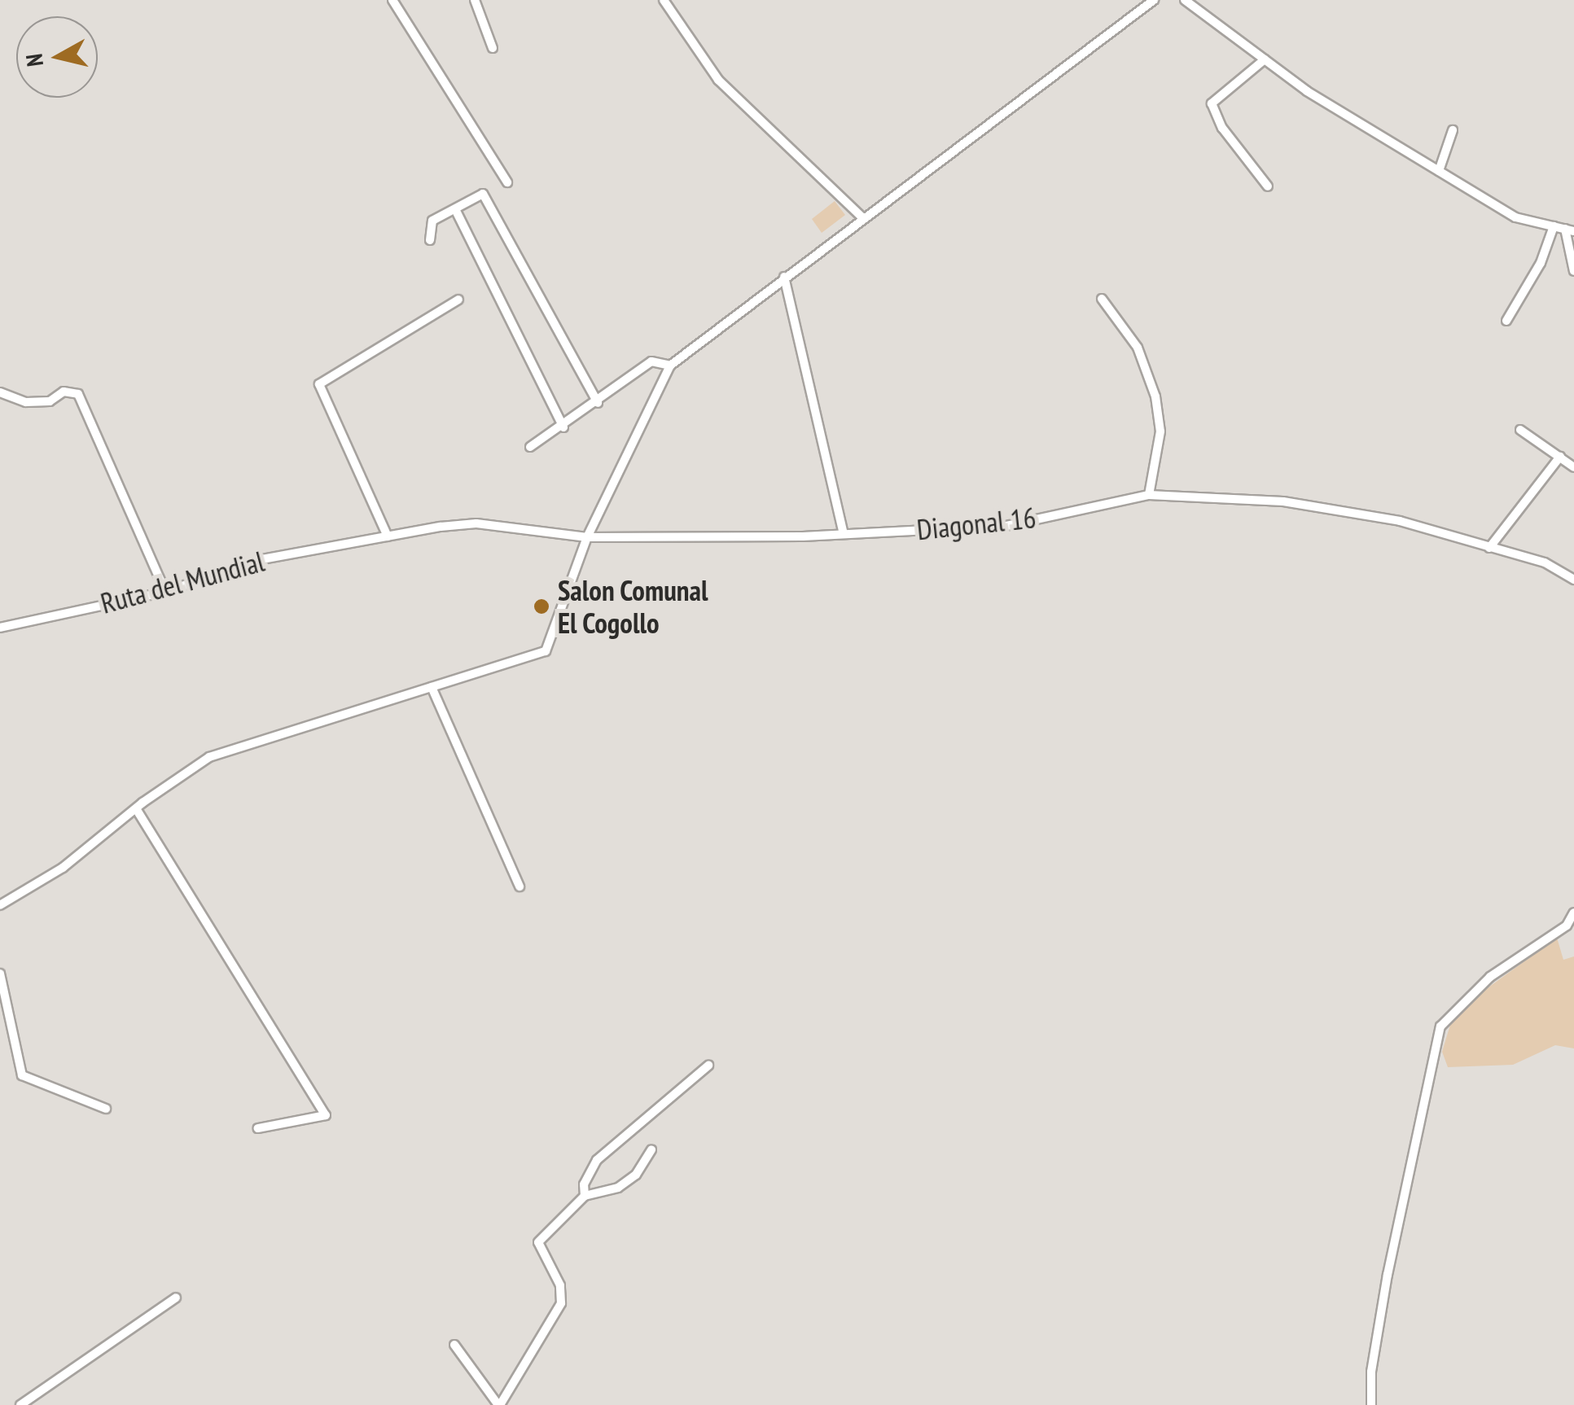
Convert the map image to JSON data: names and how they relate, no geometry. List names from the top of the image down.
{
  "streets": {
    "street": ["Diagonal 16", "Ruta del Mundial"]
  },
  "crossings": [
    ["Diagonal 16", "Ruta del Mundial"]
  ],
  "places": ["Salon Comunal El Cogollo"],
  "north": "left"
}
